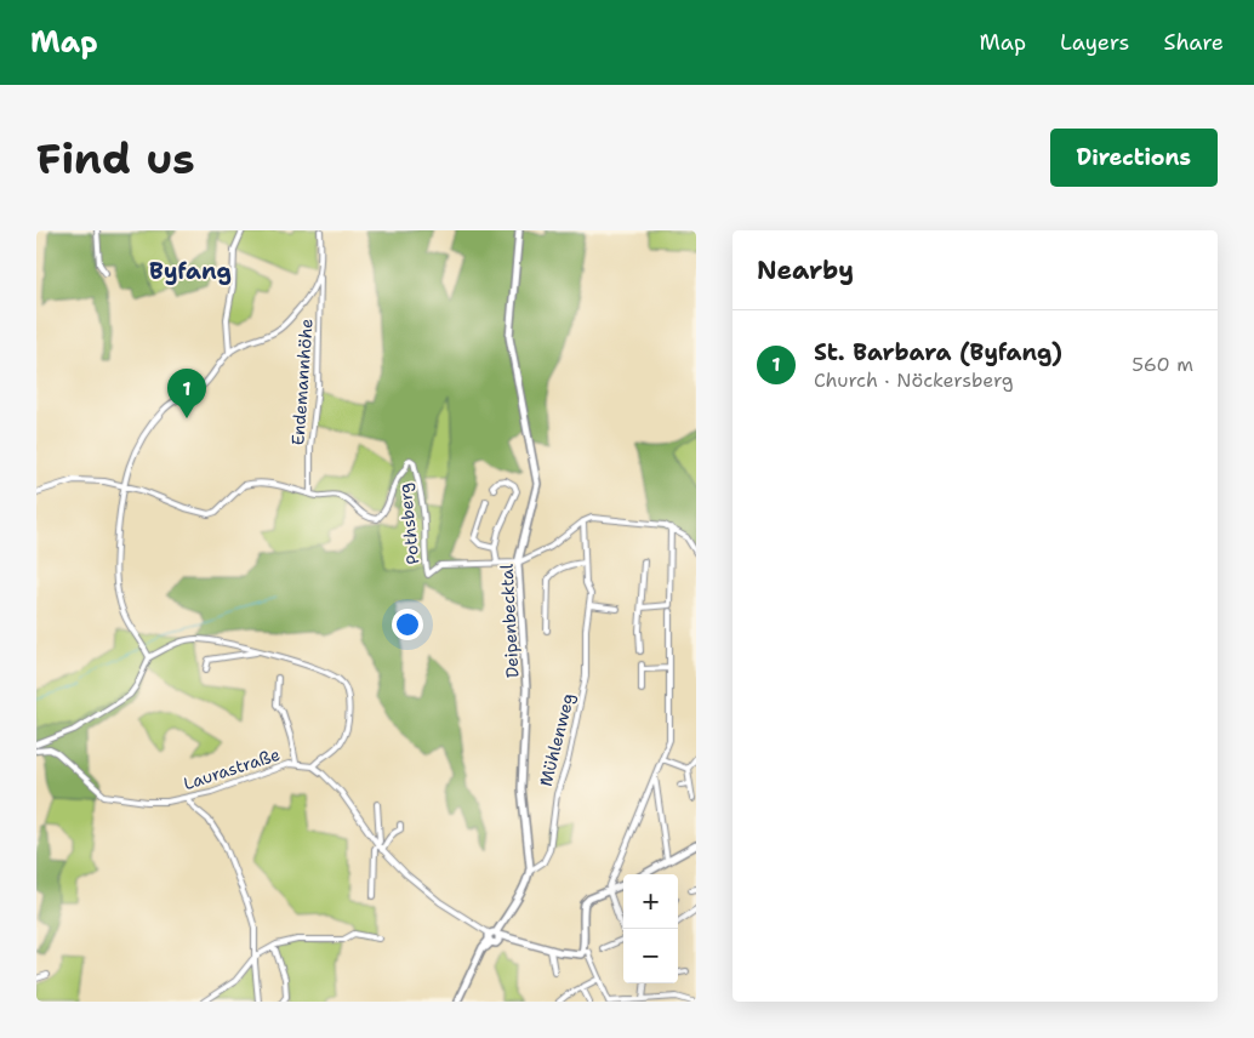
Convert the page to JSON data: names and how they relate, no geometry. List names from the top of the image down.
{
  "streets": {
    "main road": ["Deipenbecktal"],
    "street": [
      "Endemannhöhe",
      "Pothsberg",
      "Mühlenweg",
      "Laurastraße"
    ]
  },
  "crossings": [
    ["Endemannhöhe", "Pothsberg"],
    ["Deipenbecktal", "Mühlenweg"]
  ],
  "districts": ["Byfang"],
  "page": {
    "header": "Map",
    "nav": ["Map", "Layers", "Share"],
    "buttons": "Directions",
    "title": "Find us",
    "heading": "Nearby",
    "list": [
      {
        "mark": "1",
        "name": "St. Barbara (Byfang)",
        "note": "Church · Nöckersberg",
        "value": "560 m"
      }
    ],
    "pins": "1",
    "map_buttons": ["+", "−"]
  }
}
